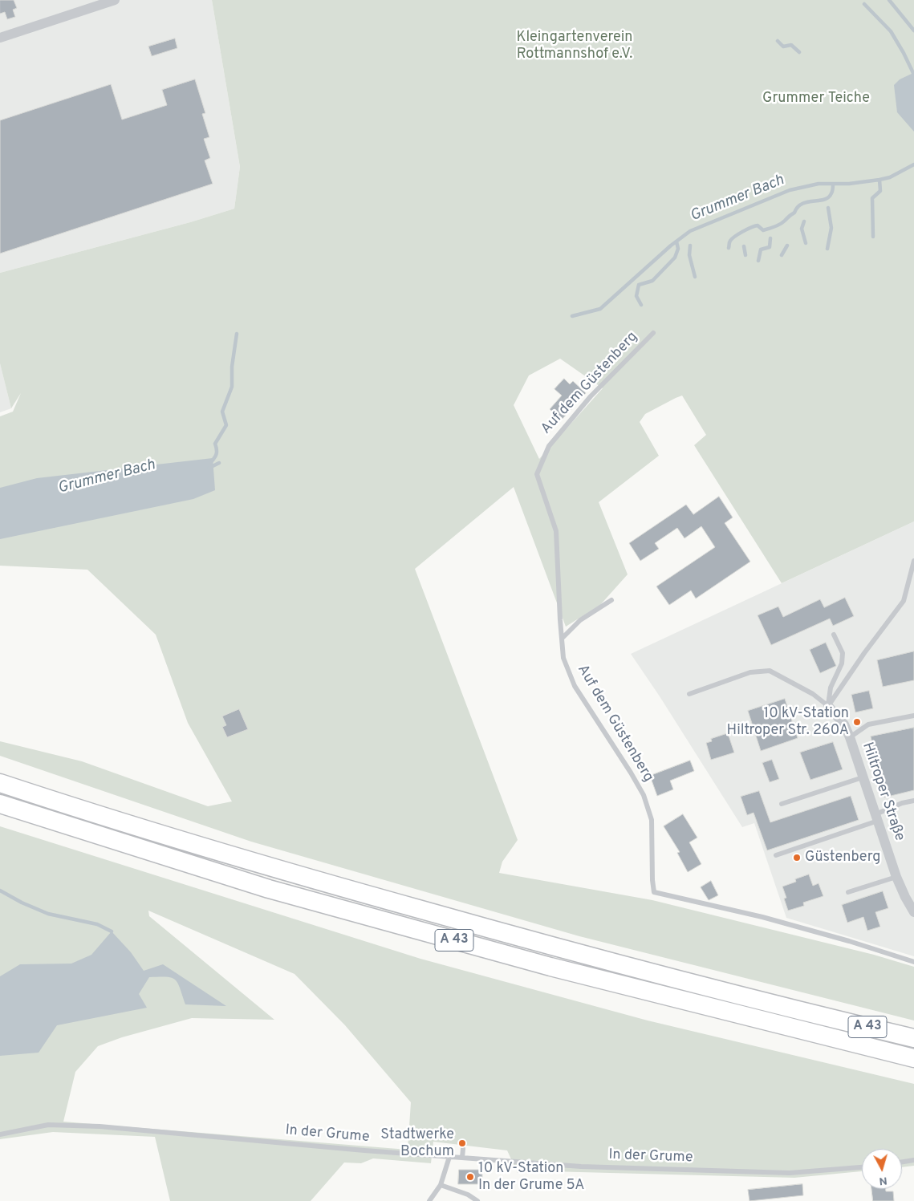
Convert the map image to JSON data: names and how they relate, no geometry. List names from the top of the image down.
{
  "streets": {
    "highway": ["A 43"],
    "street": ["Hiltroper Straße"],
    "lane": ["Auf dem Güstenberg", "In der Grume"]
  },
  "water": ["Grummer Bach"],
  "parks": ["Kleingartenverein Rottmannshof e.V.", "Grummer Teiche"],
  "places": [
    "10 kV-Station Hiltroper Str. 260A",
    "Güstenberg",
    "Stadtwerke Bochum",
    "10 kV-Station In der Grume 5A"
  ],
  "north": "bottom"
}
